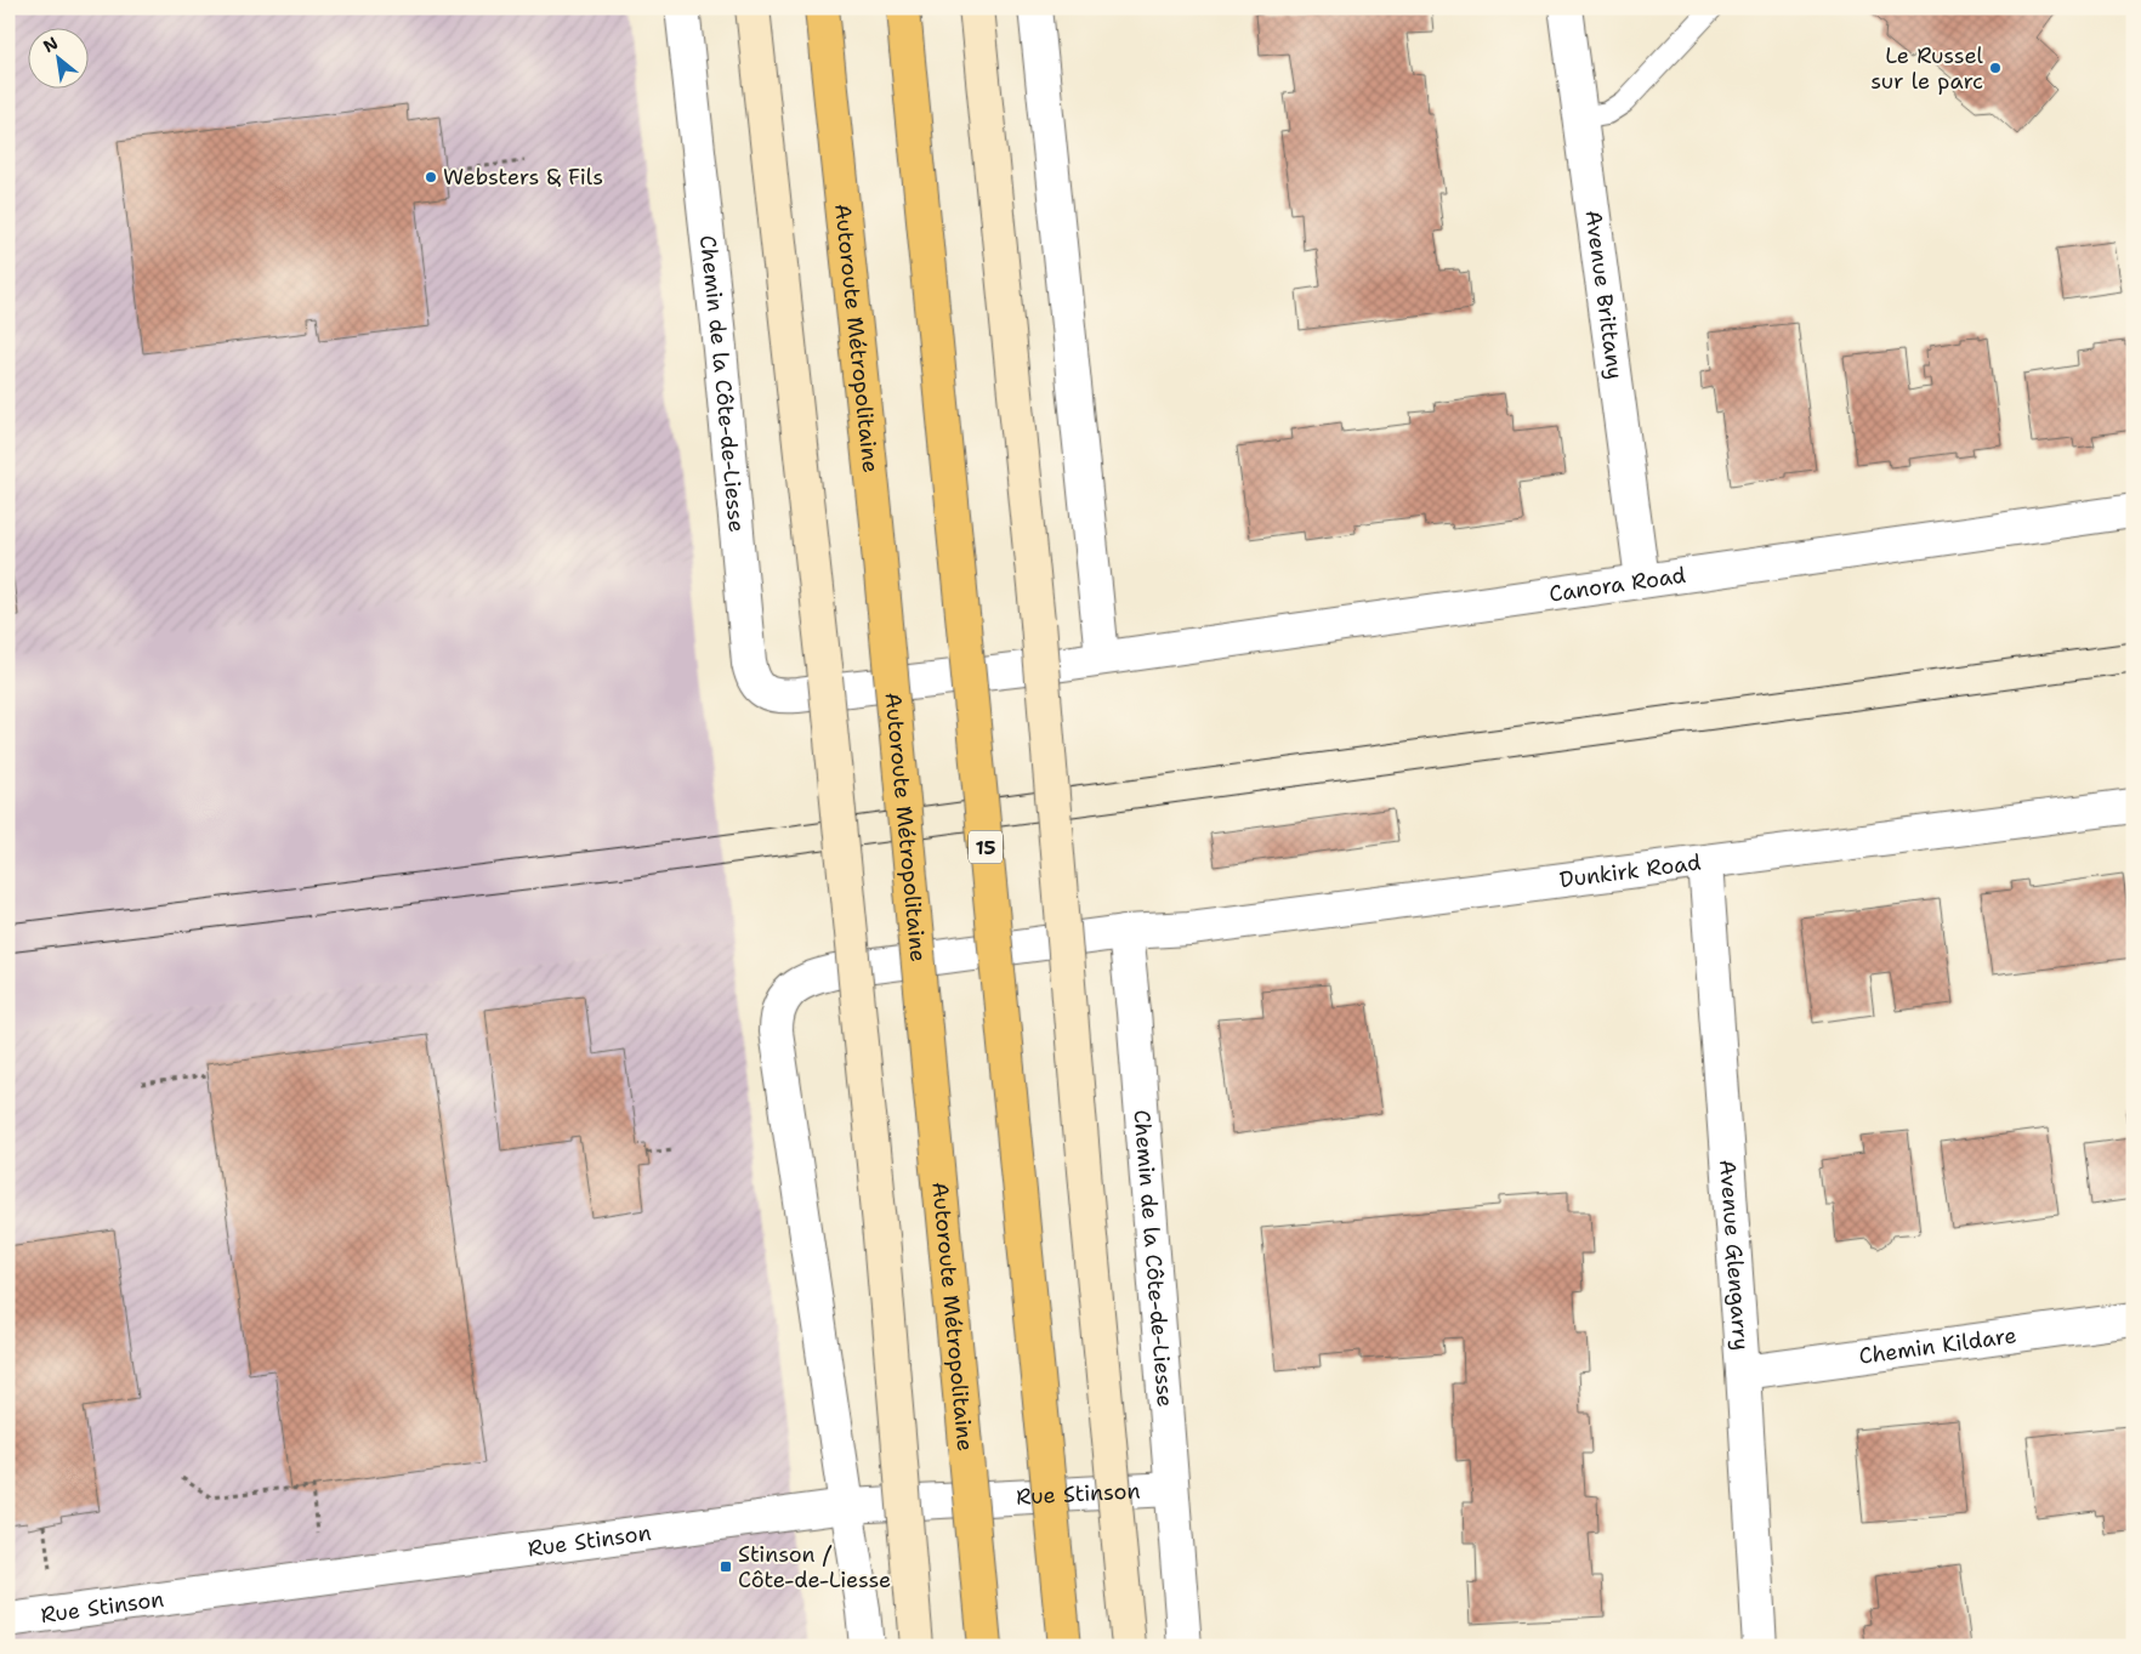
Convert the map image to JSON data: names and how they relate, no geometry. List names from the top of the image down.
{
  "streets": {
    "highway": ["Autoroute Métropolitaine", "15"],
    "street": [
      "Avenue Brittany",
      "Chemin de la Côte-de-Liesse",
      "Canora Road",
      "Dunkirk Road",
      "Avenue Glengarry",
      "Chemin Kildare",
      "Rue Stinson"
    ]
  },
  "crossings": [
    ["Avenue Brittany", "Canora Road"],
    ["Chemin de la Côte-de-Liesse", "Canora Road"],
    ["Chemin de la Côte-de-Liesse", "Dunkirk Road"],
    ["Chemin de la Côte-de-Liesse", "Rue Stinson"],
    ["Dunkirk Road", "Avenue Glengarry"],
    ["Avenue Glengarry", "Chemin Kildare"]
  ],
  "places": {
    "other": ["Le Russel sur le parc", "Websters & Fils"],
    "transit": ["Stinson / Côte-de-Liesse"]
  },
  "north": "top left"
}
